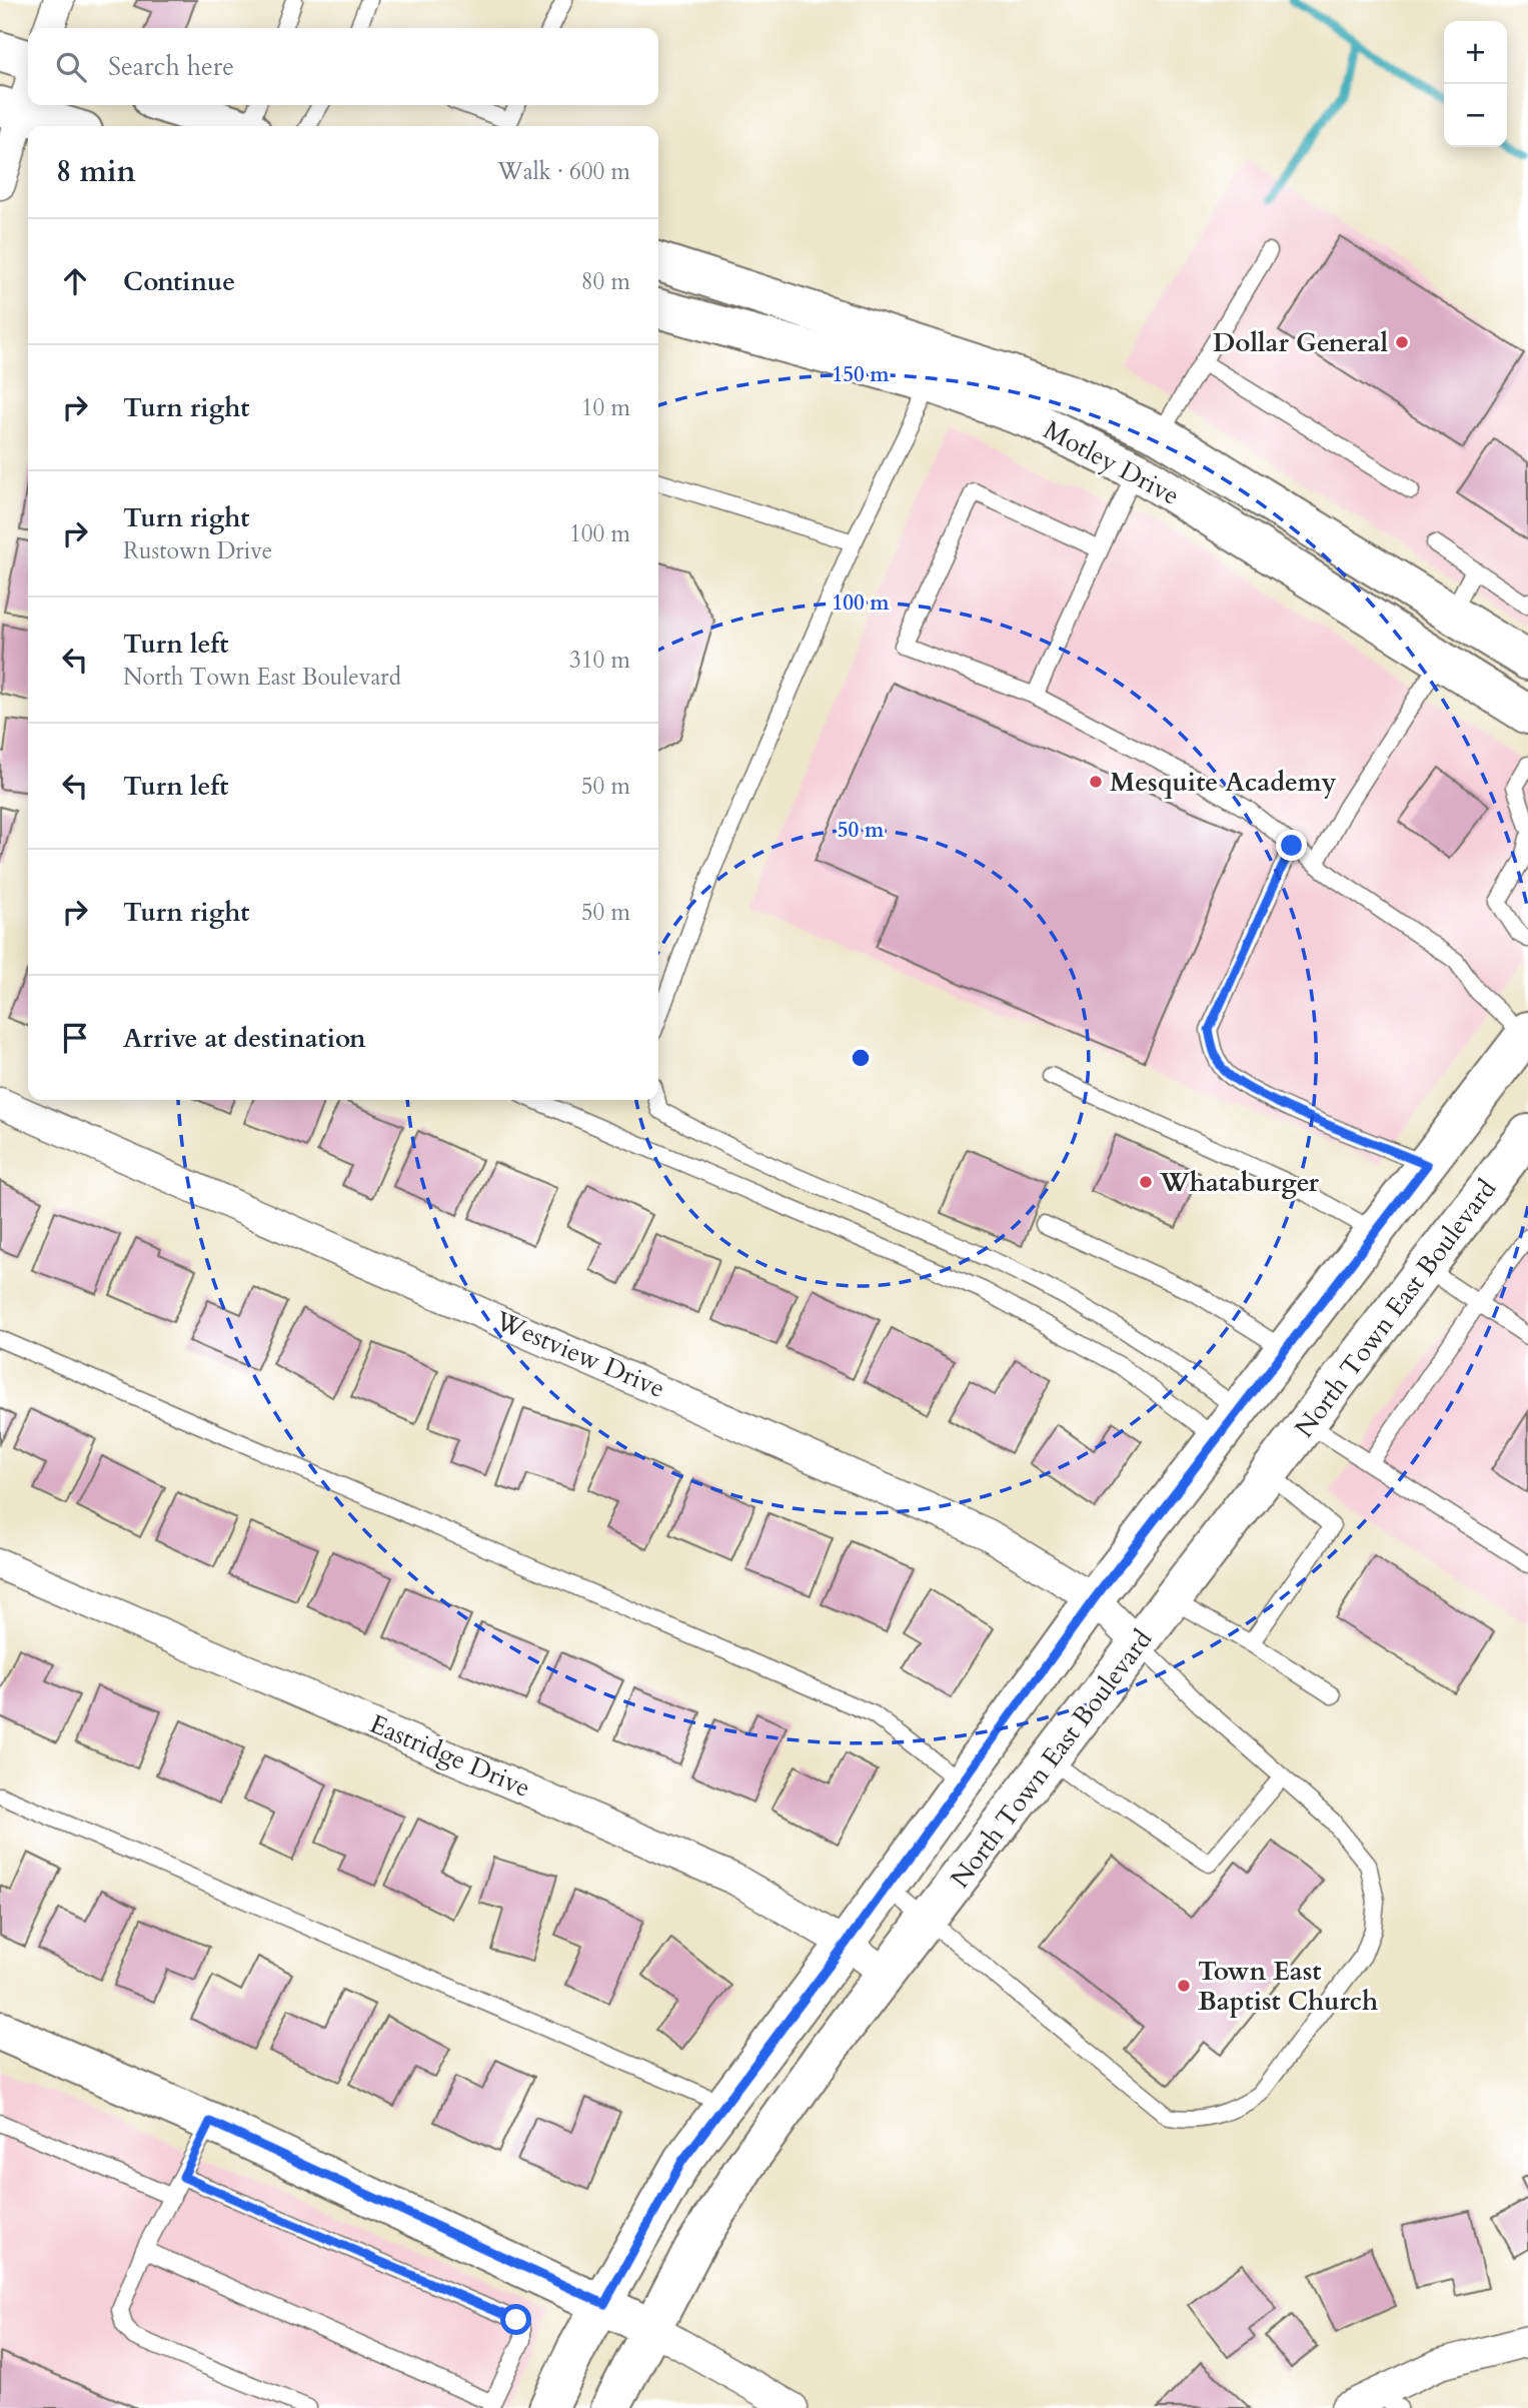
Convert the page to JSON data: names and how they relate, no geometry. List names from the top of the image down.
{
  "streets": {
    "main road": ["Motley Drive", "North Town East Boulevard"],
    "street": ["Westview Drive", "Eastridge Drive"]
  },
  "crossings": [
    ["North Town East Boulevard", "Westview Drive"],
    ["North Town East Boulevard", "Eastridge Drive"]
  ],
  "places": [
    "Dollar General",
    "Mesquite Academy",
    "Whataburger",
    "Town East Baptist Church"
  ],
  "page": {
    "map_buttons": ["+", "−"],
    "search": "Search here",
    "heading": ["8 min", "Walk · 600 m"],
    "list": [
      ["Continue", "80 m"],
      ["Turn right", "10 m"],
      ["Turn right", "Rustown Drive", "100 m"],
      ["Turn left", "North Town East Boulevard", "310 m"],
      ["Turn left", "50 m"],
      ["Turn right", "50 m"],
      "Arrive at destination"
    ]
  },
  "rings": ["150 m", "100 m", "50 m"]
}
